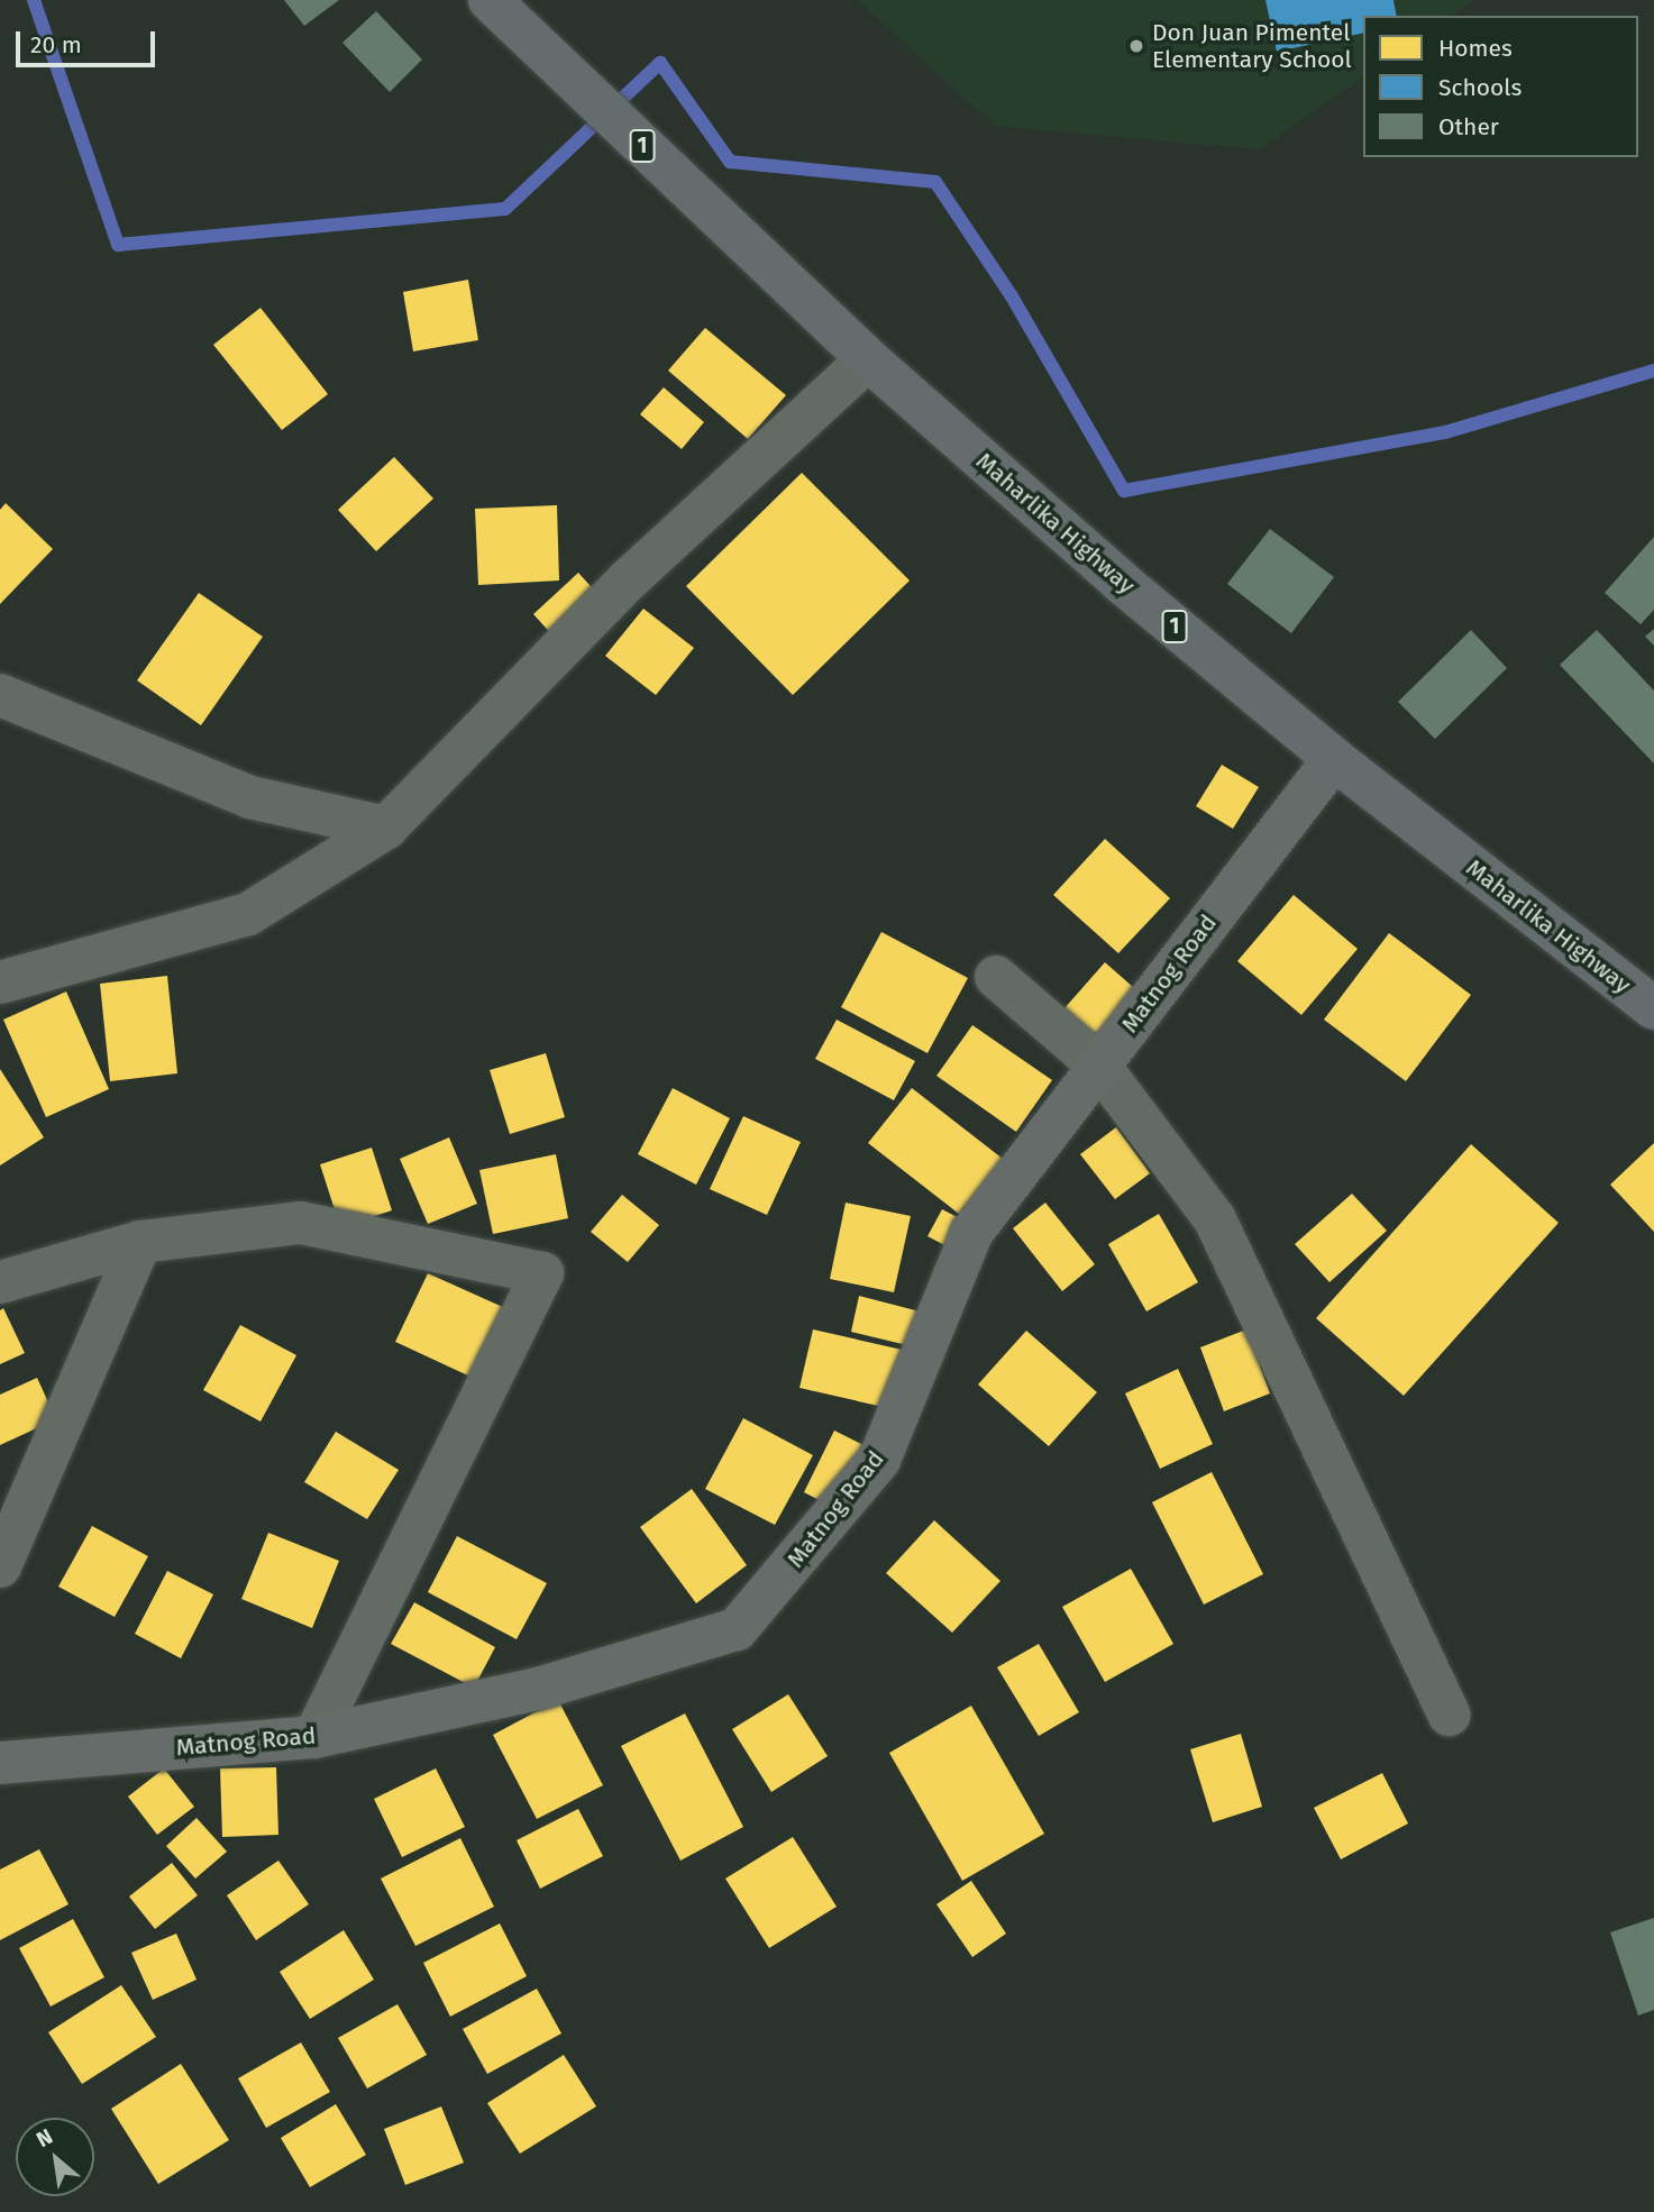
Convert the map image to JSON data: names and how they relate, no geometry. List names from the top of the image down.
{
  "streets": {
    "highway": ["1", "Maharlika Highway"],
    "street": ["Matnog Road"]
  },
  "crossings": [
    ["Maharlika Highway", "Matnog Road"]
  ],
  "places": ["Don Juan Pimentel Elementary School"],
  "legend": ["Homes", "Schools", "Other"],
  "scale_bar": "20 m",
  "north": "top left"
}
